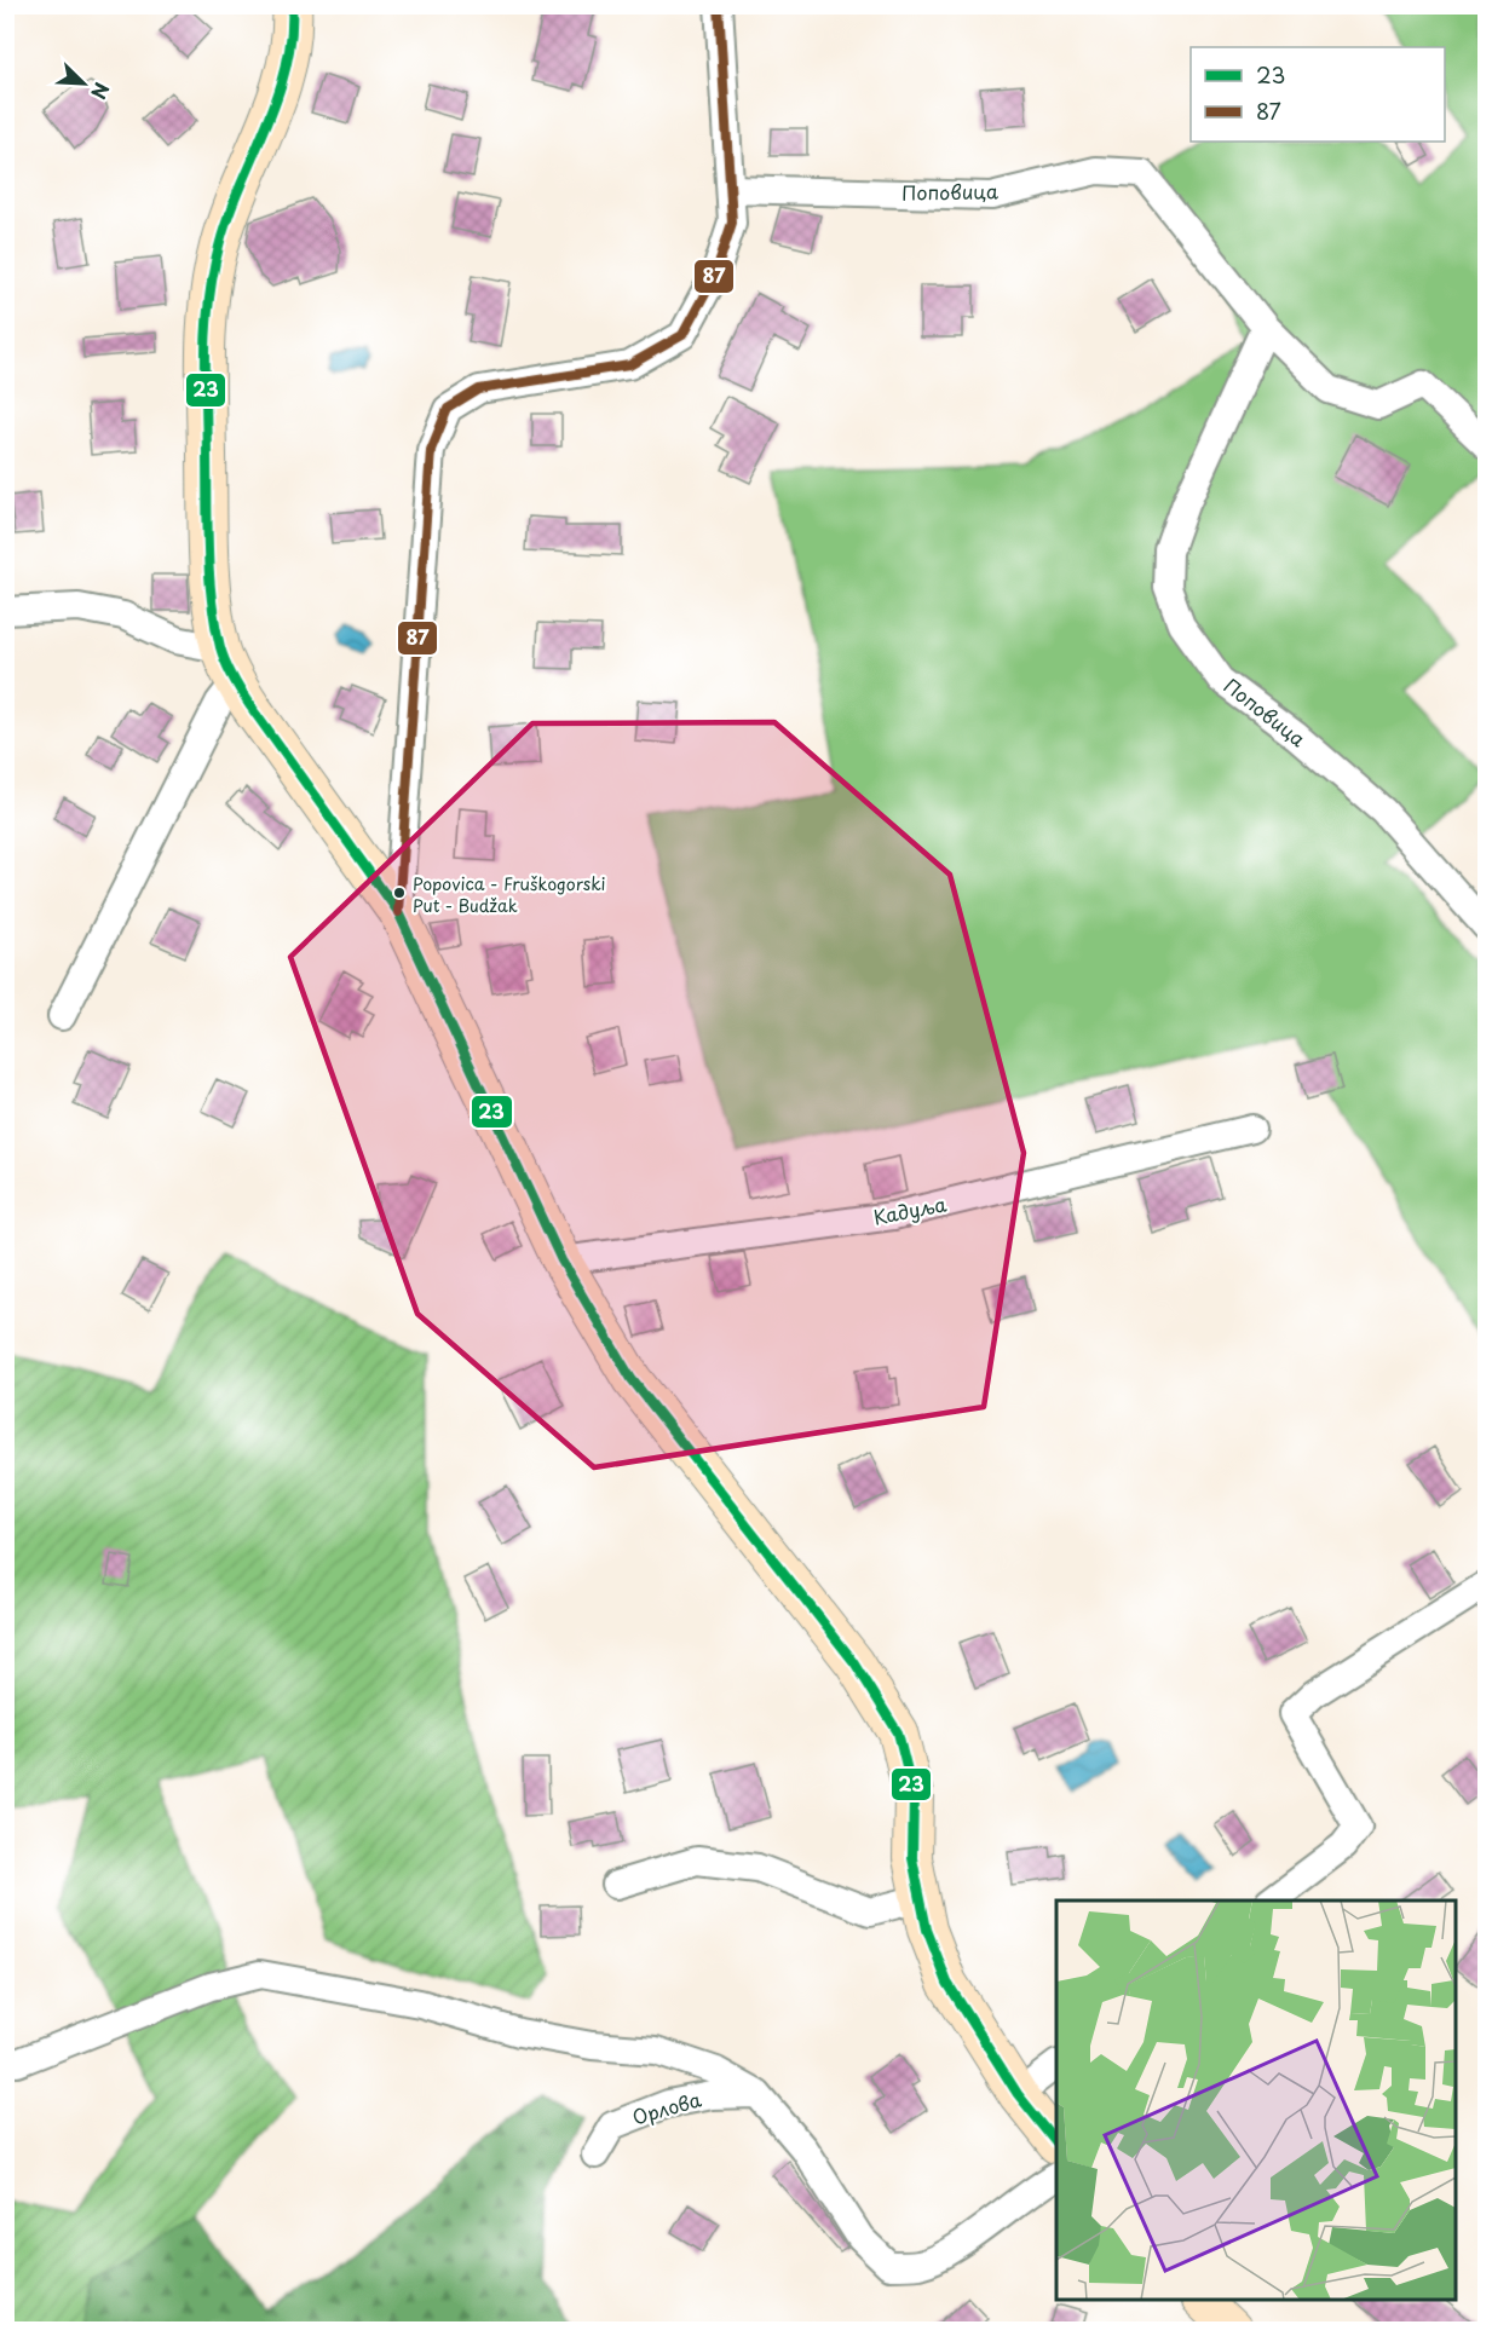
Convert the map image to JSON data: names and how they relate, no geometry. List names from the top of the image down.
{
  "streets": {
    "street": ["Поповица", "Кадуља", "Орлова"]
  },
  "places": ["Popovica - Fruškogorski Put - Budžak"],
  "lines": ["transit line 23", "transit line 87"],
  "legend": ["23", "87"],
  "north": "bottom right"
}
